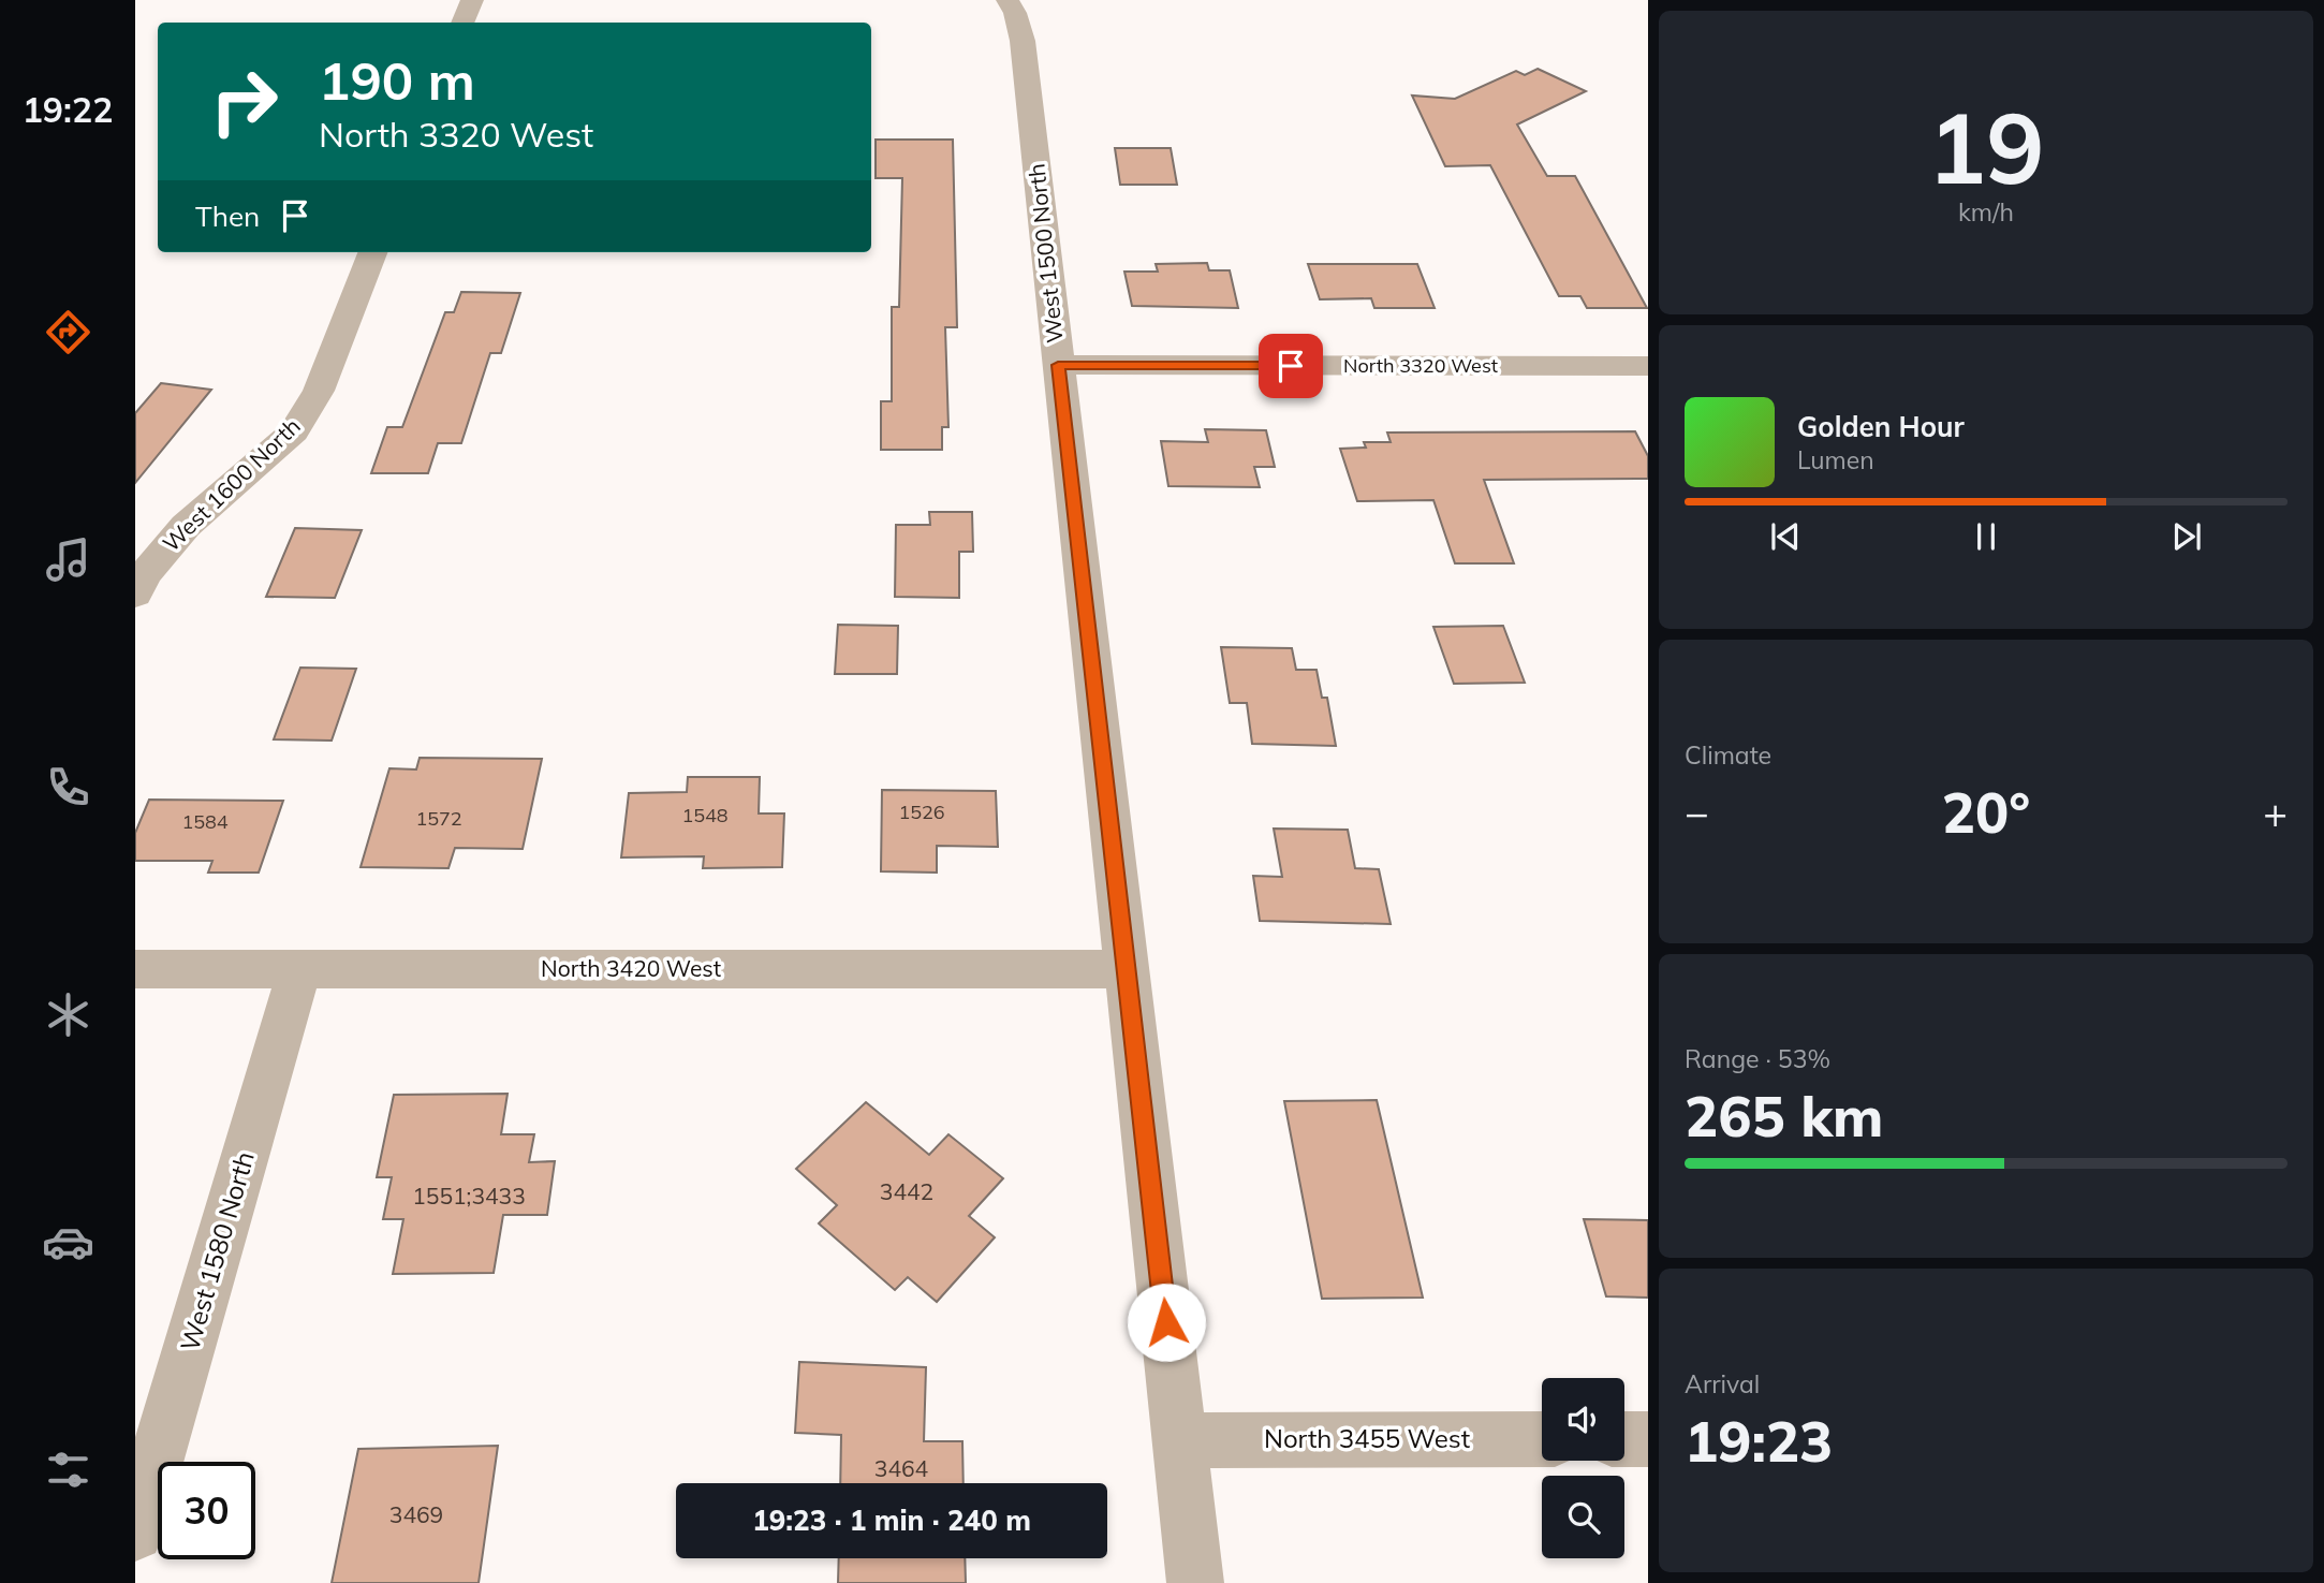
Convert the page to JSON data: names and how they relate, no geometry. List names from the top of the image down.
{
  "streets": {
    "street": [
      "West 1500 North",
      "North 3320 West",
      "West 1600 North",
      "North 3420 West",
      "West 1580 North",
      "North 3455 West"
    ]
  },
  "crossings": [
    ["West 1500 North", "North 3320 West"],
    ["West 1500 North", "North 3420 West"],
    ["West 1500 North", "North 3455 West"],
    ["North 3420 West", "West 1580 North"]
  ],
  "house_numbers": [
    "1526",
    "1548",
    "1572",
    "1584",
    "3442",
    "1551;3433",
    "3464",
    "3469"
  ],
  "page": {
    "tabs": "19:22",
    "tile": [
      ["19", "km/h"],
      "Climate",
      ["Range · 53%", "265 km"],
      ["Arrival", "19:23"]
    ],
    "turn": ["190 m", "North 3320 West"],
    "then": "Then",
    "song": ["Golden Hour", "Lumen"],
    "heat": ["−", "20°", "+"],
    "limit": "30",
    "trip": "19:23 · 1 min · 240 m"
  }
}
